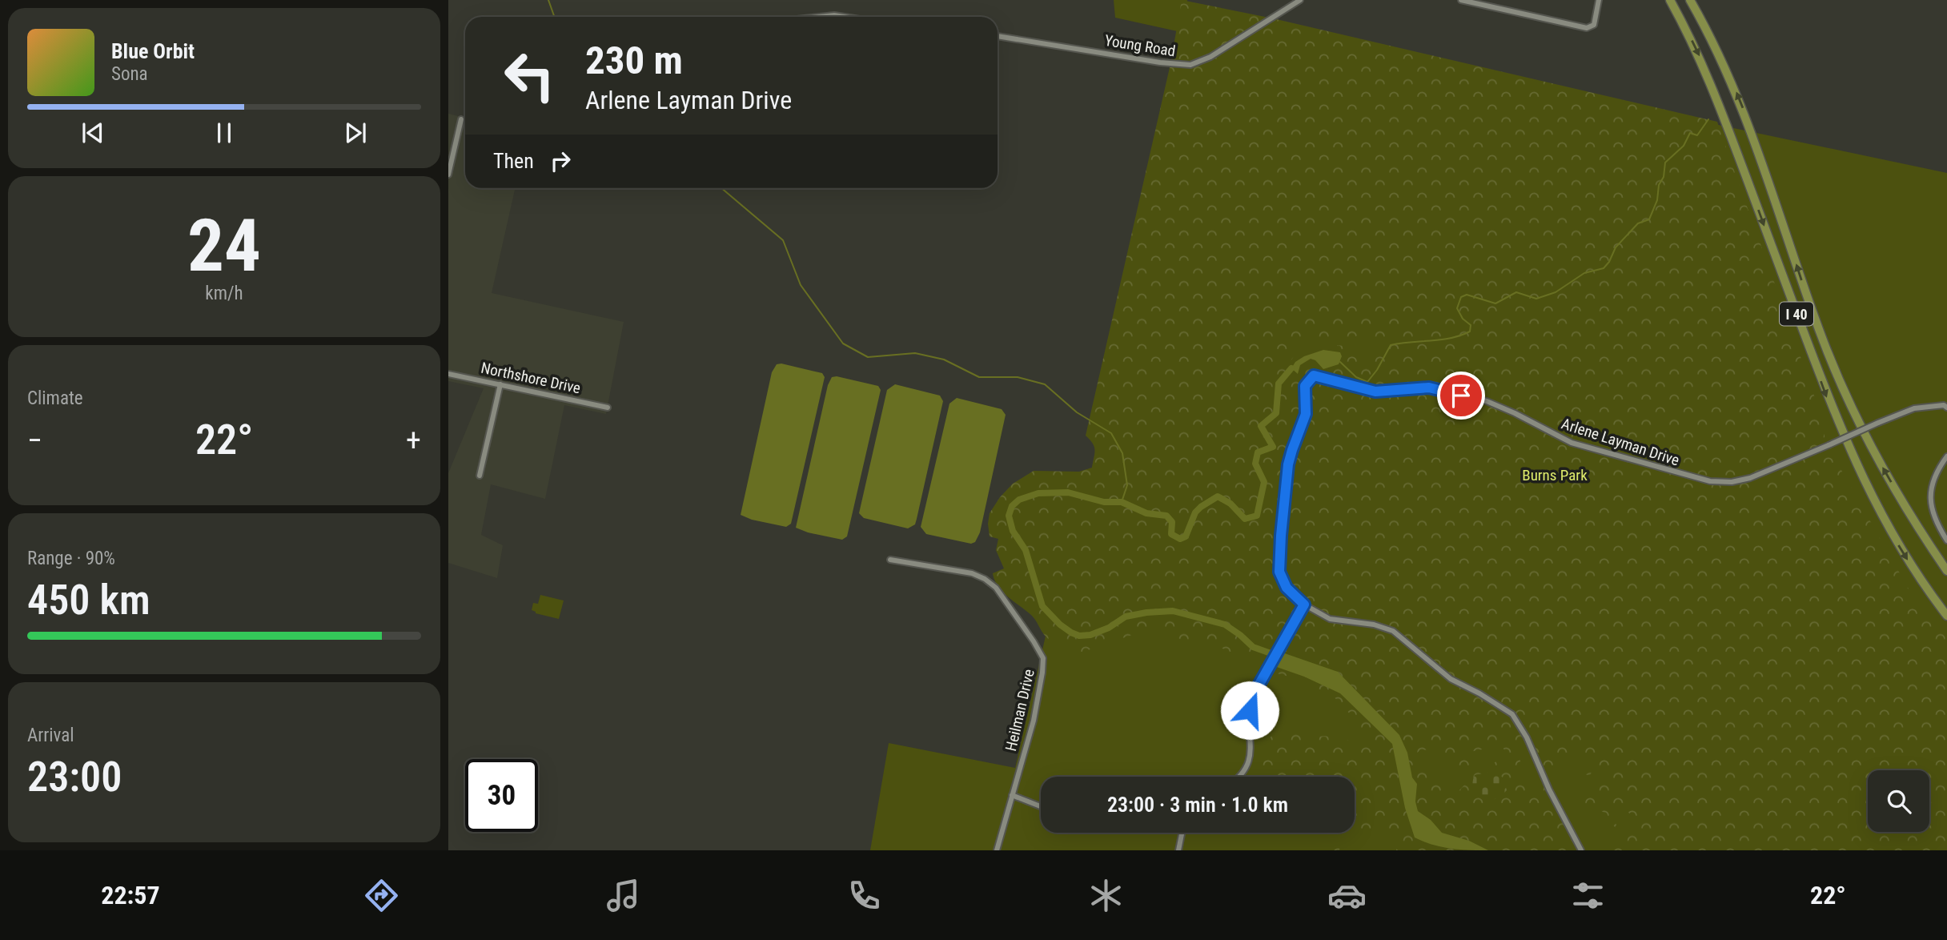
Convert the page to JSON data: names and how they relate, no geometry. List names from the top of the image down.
{
  "streets": {
    "highway": ["I 40"],
    "street": [
      "Young Road",
      "Northshore Drive",
      "Arlene Layman Drive",
      "Heilman Drive"
    ]
  },
  "parks": ["Burns Park"],
  "page": {
    "turn": ["230 m", "Arlene Layman Drive"],
    "song": ["Blue Orbit", "Sona"],
    "then": "Then",
    "tile": [
      ["24", "km/h"],
      "Climate",
      ["Range · 90%", "450 km"],
      ["Arrival", "23:00"]
    ],
    "heat": ["−", "22°", "+"],
    "limit": "30",
    "trip": "23:00 · 3 min · 1.0 km",
    "tabs": ["22:57", "22°"]
  }
}
